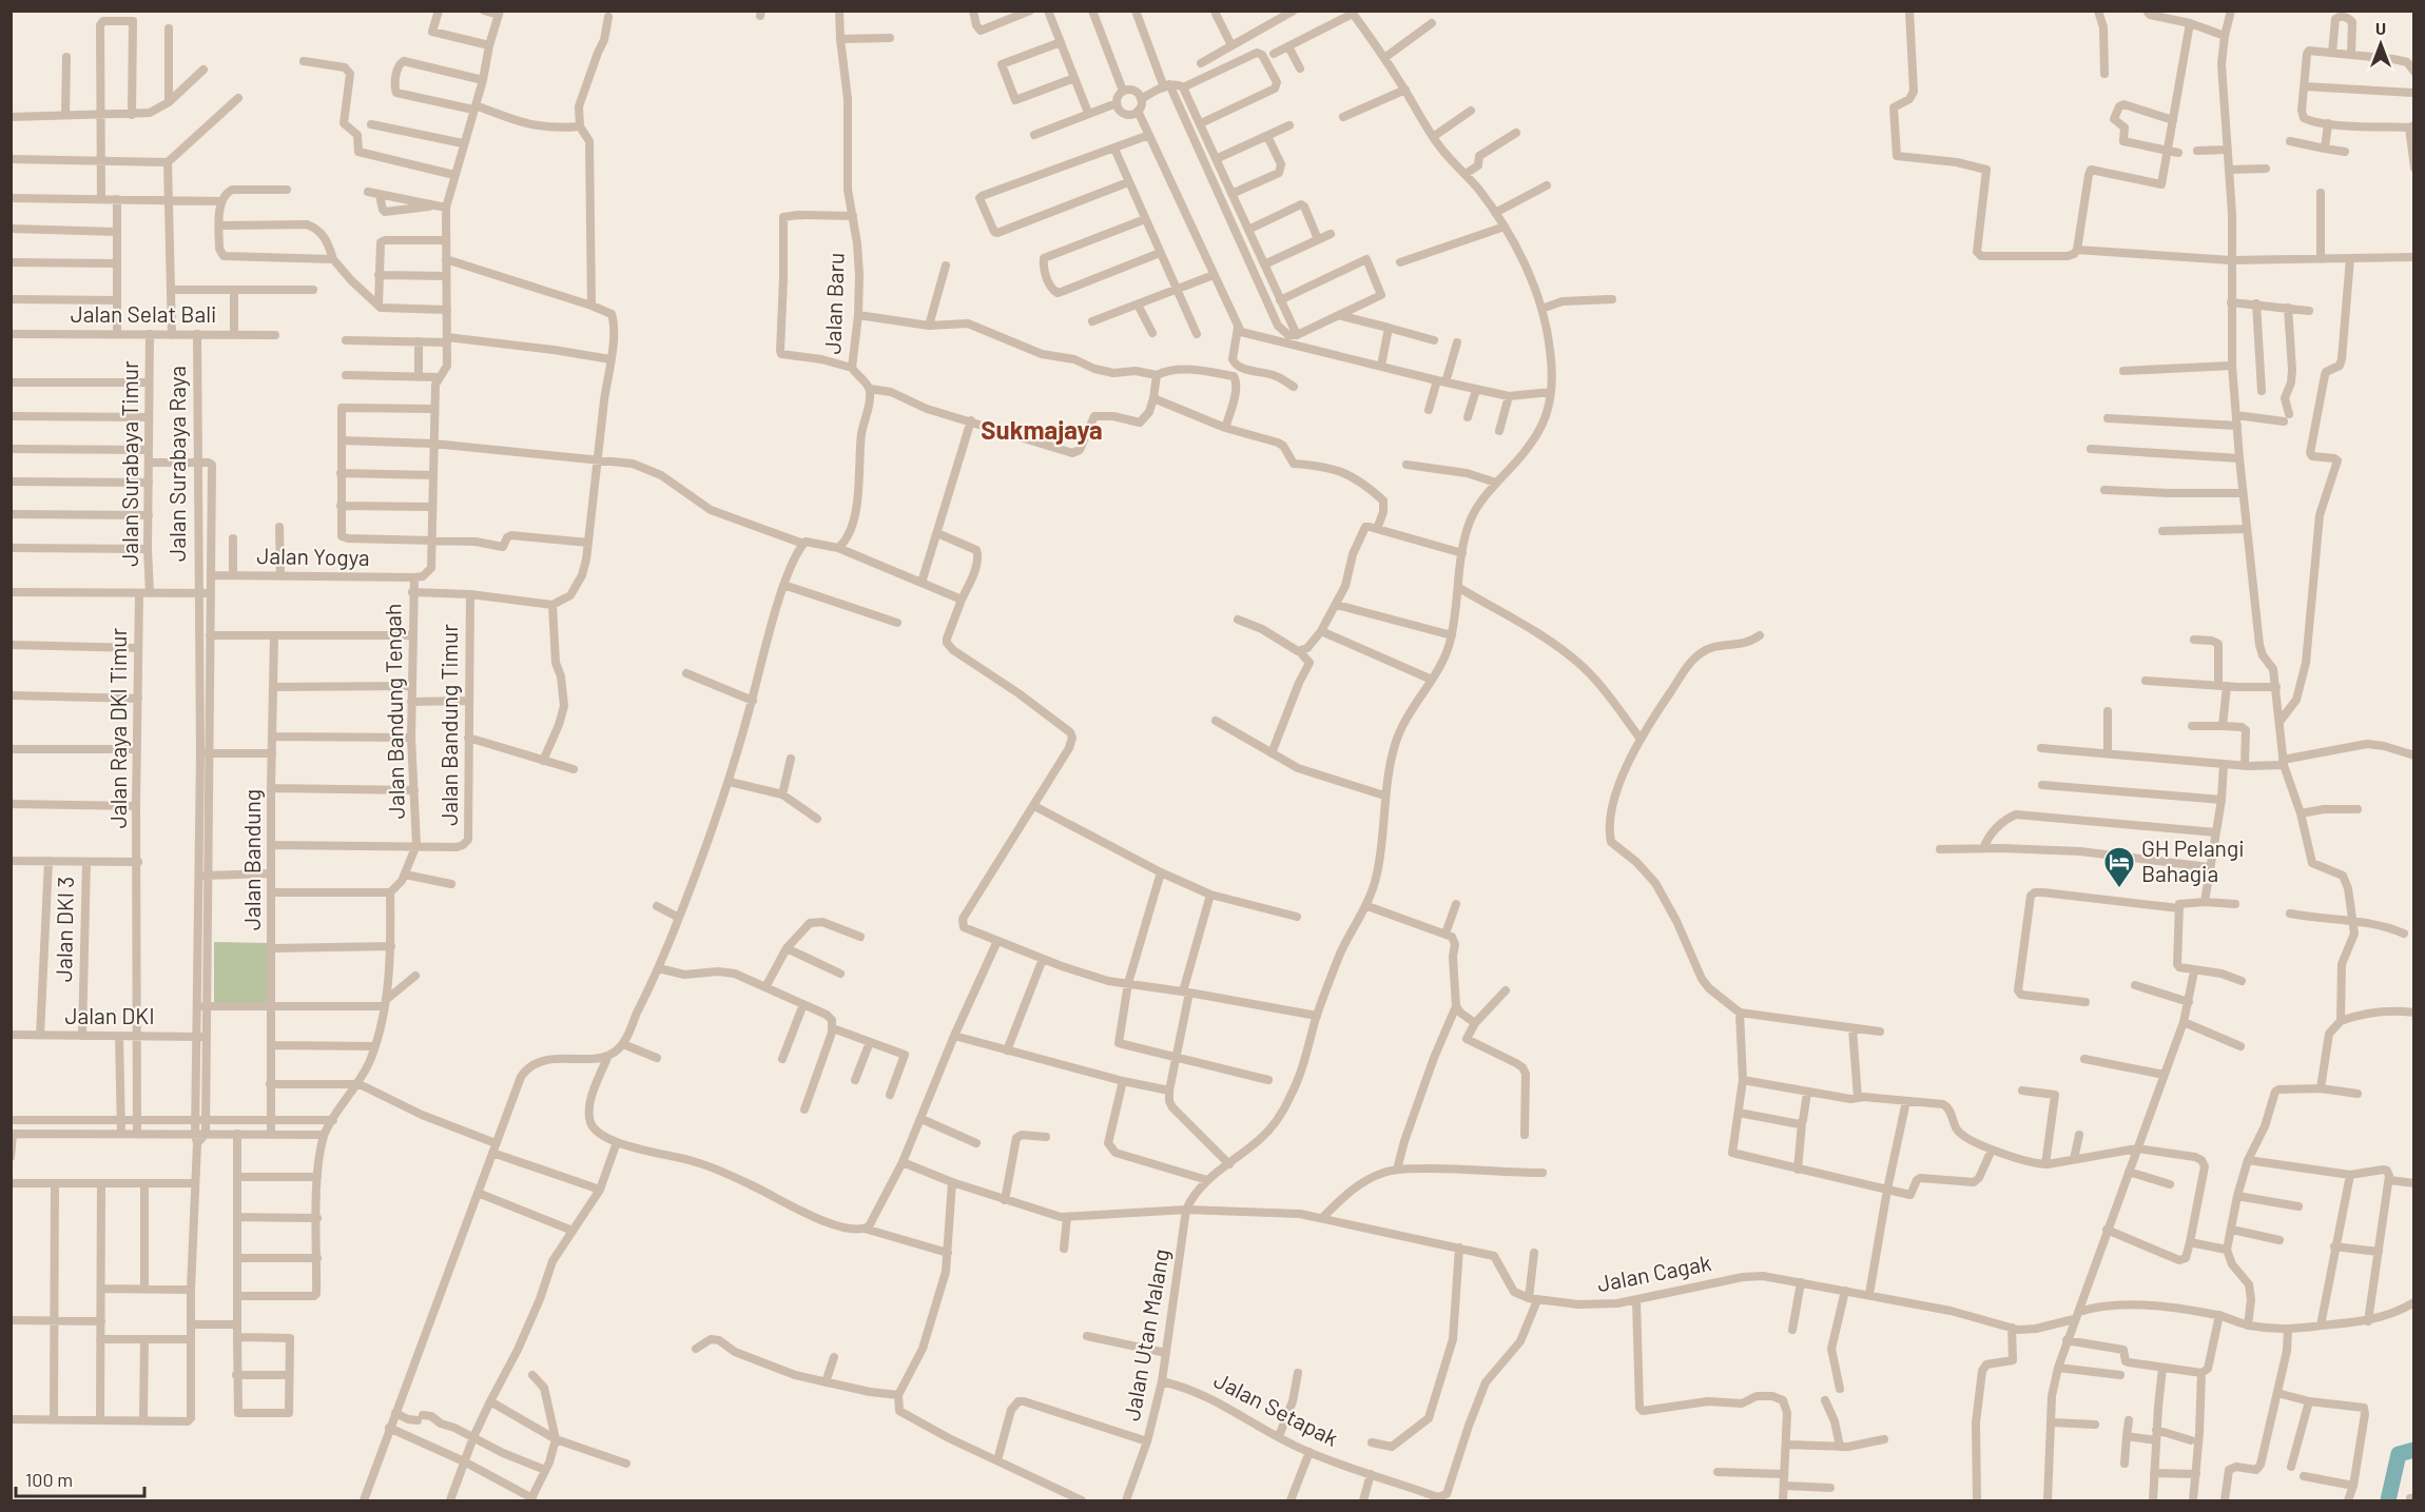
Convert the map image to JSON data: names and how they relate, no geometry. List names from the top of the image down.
{
  "streets": {
    "street": [
      "Jalan Baru",
      "Jalan Selat Bali",
      "Jalan Surabaya Timur",
      "Jalan Surabaya Raya",
      "Jalan Yogya",
      "Jalan Bandung Tengah",
      "Jalan Bandung Timur",
      "Jalan Raya DKI Timur",
      "Jalan Bandung",
      "Jalan DKI 3",
      "Jalan DKI",
      "Jalan Cagak",
      "Jalan Utan Malang",
      "Jalan Setapak"
    ]
  },
  "crossings": [
    ["Jalan Selat Bali", "Jalan Surabaya Timur"],
    ["Jalan Selat Bali", "Jalan Surabaya Raya"],
    ["Jalan Yogya", "Jalan Bandung Tengah"],
    ["Jalan Bandung Tengah", "Jalan Bandung Timur"],
    ["Jalan Raya DKI Timur", "Jalan DKI"],
    ["Jalan DKI 3", "Jalan DKI"],
    ["Jalan Cagak", "Jalan Setapak"],
    ["Jalan Utan Malang", "Jalan Setapak"]
  ],
  "districts": ["Sukmajaya"],
  "places": {
    "hotel": ["GH Pelangi Bahagia"]
  },
  "scale_bar": "100 m",
  "north": "top"
}
